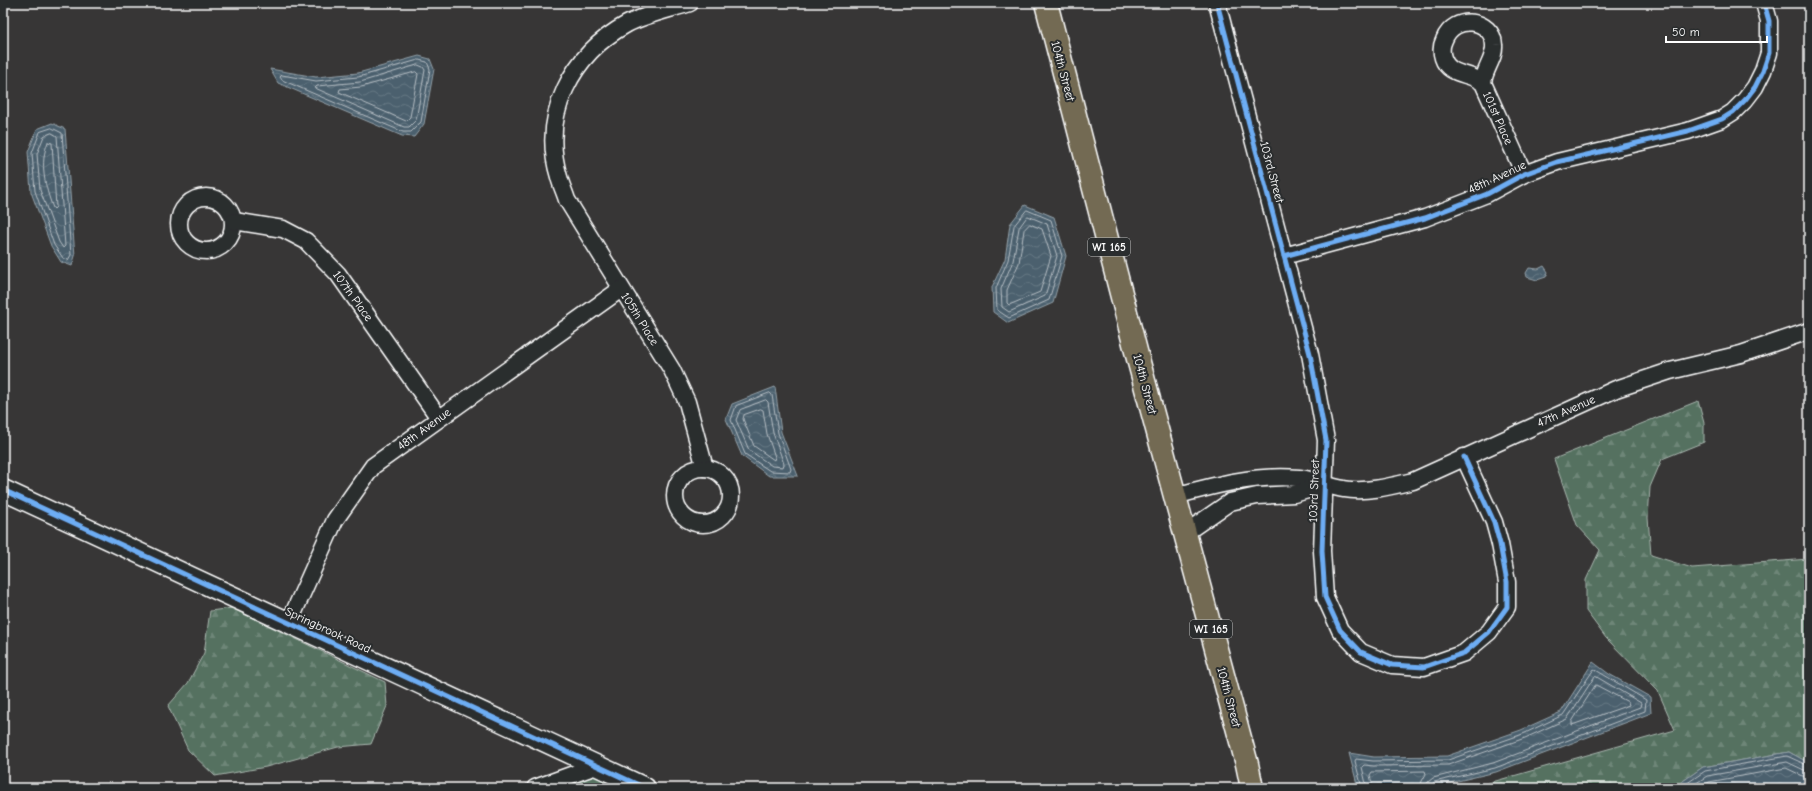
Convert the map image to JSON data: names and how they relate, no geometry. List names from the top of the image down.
{
  "streets": {
    "main road": ["104th Street", "WI 165"],
    "street": [
      "101st Place",
      "103rd Street",
      "48th Avenue",
      "107th Place",
      "105th Place",
      "47th Avenue",
      "Springbrook Road"
    ]
  },
  "crossings": [
    ["104th Street", "47th Avenue"],
    ["101st Place", "48th Avenue"],
    ["103rd Street", "48th Avenue"],
    ["103rd Street", "47th Avenue"],
    ["48th Avenue", "107th Place"],
    ["48th Avenue", "105th Place"],
    ["48th Avenue", "Springbrook Road"]
  ],
  "scale_bar": "50 m"
}
